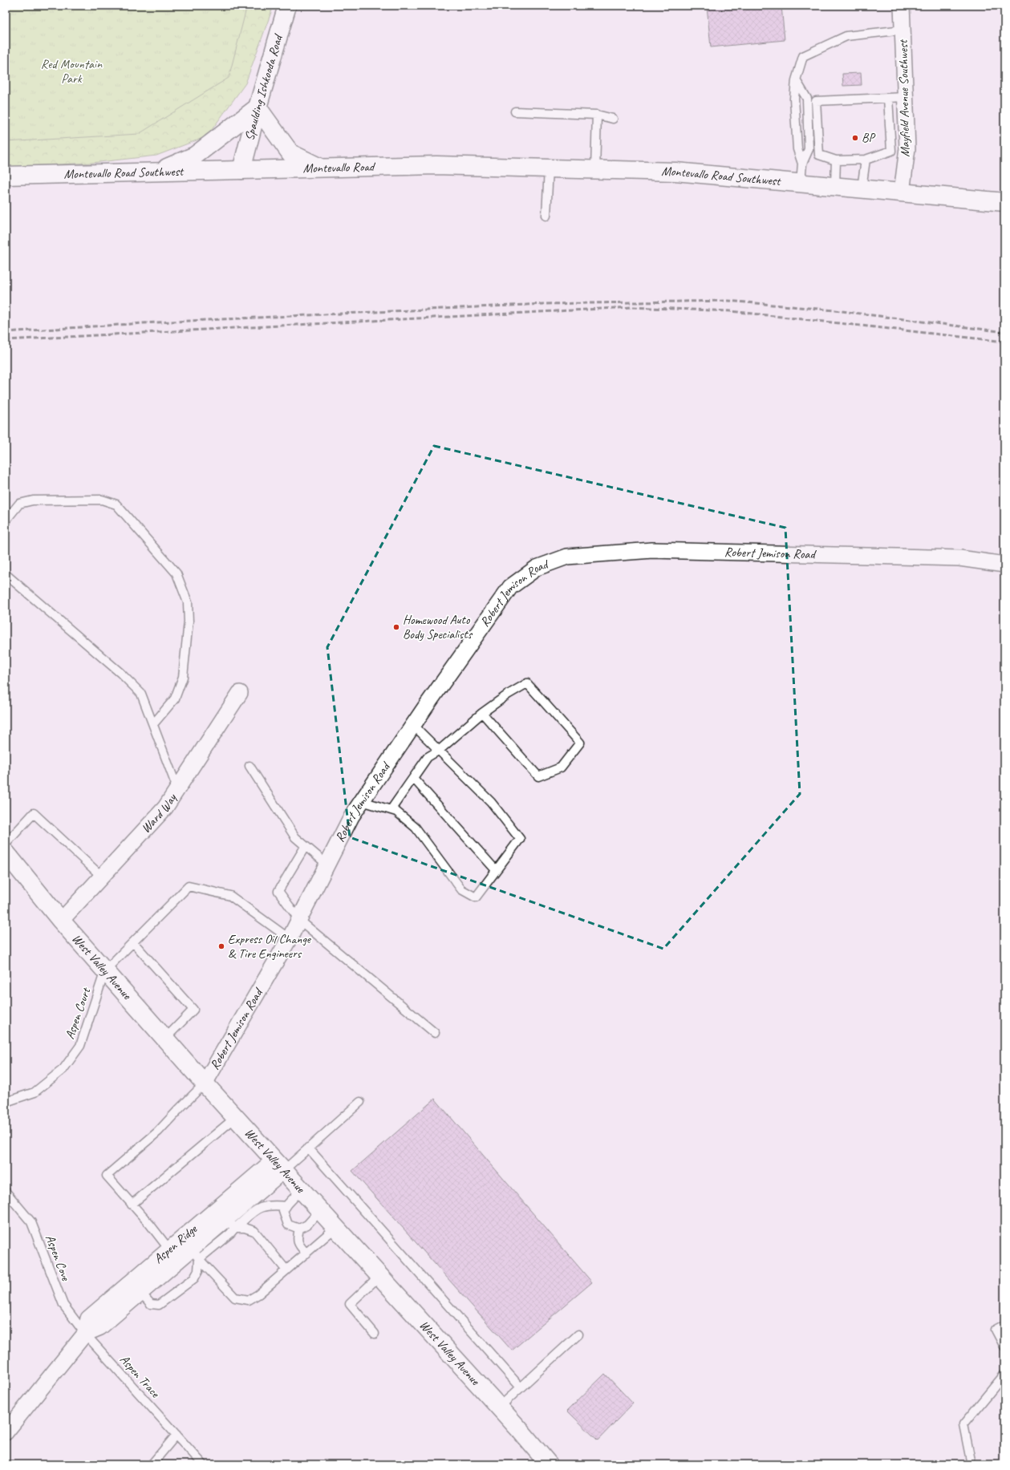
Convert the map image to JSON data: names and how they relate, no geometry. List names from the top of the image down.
{
  "streets": {
    "main road": [
      "Spaulding Ishkooda Road",
      "Montevallo Road",
      "Montevallo Road Southwest",
      "West Valley Avenue"
    ],
    "street": [
      "Mayfield Avenue Southwest",
      "Robert Jemison Road",
      "Ward Way",
      "Aspen Ridge"
    ],
    "lane": ["Aspen Court", "Aspen Cove", "Aspen Trace"]
  },
  "crossings": [
    ["Spaulding Ishkooda Road", "Montevallo Road"],
    ["Spaulding Ishkooda Road", "Montevallo Road Southwest"],
    ["Mayfield Avenue Southwest", "Montevallo Road Southwest"],
    ["Montevallo Road", "Montevallo Road Southwest"],
    ["Robert Jemison Road", "West Valley Avenue"],
    ["Ward Way", "West Valley Avenue"],
    ["West Valley Avenue", "Aspen Court"],
    ["West Valley Avenue", "Aspen Ridge"],
    ["Aspen Ridge", "Aspen Cove"],
    ["Aspen Ridge", "Aspen Trace"],
    ["Aspen Cove", "Aspen Trace"]
  ],
  "parks": ["Red Mountain Park"],
  "places": ["BP", "Homewood Auto Body Specialists", "Express Oil Change & Tire Engineers"]
}
